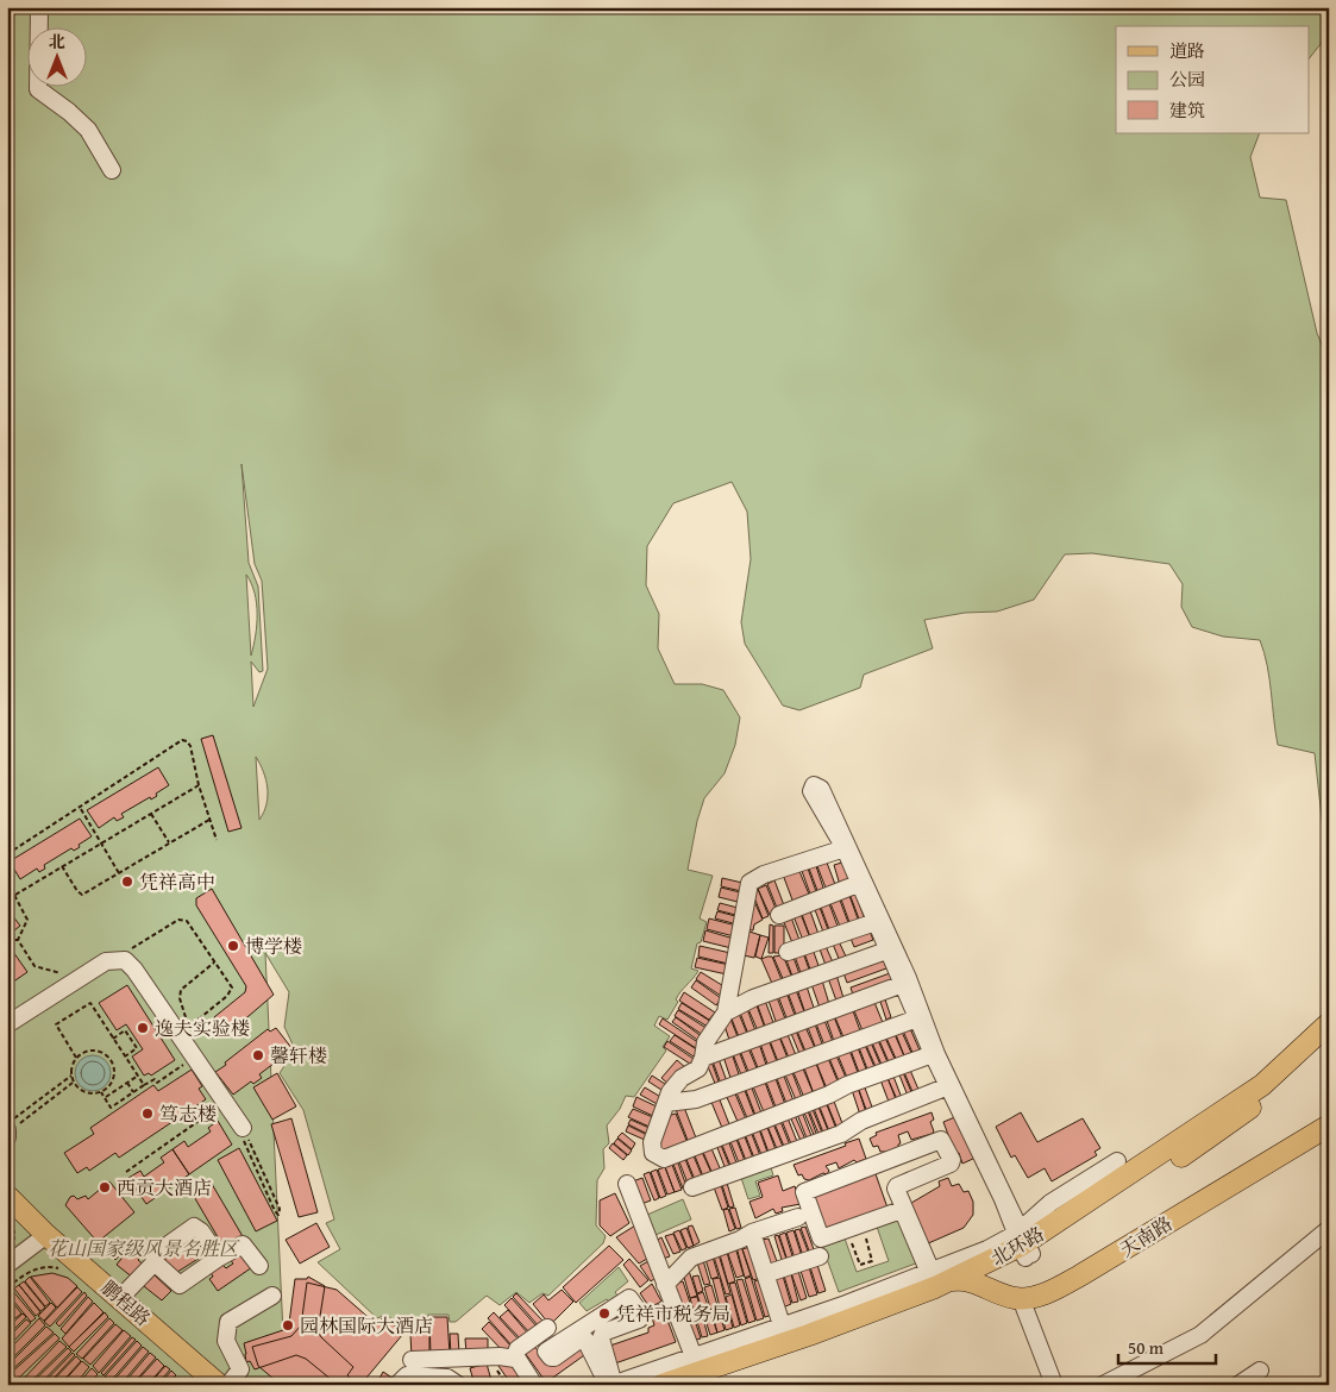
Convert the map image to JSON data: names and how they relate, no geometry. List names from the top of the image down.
{
  "streets": {
    "main road": ["天南路", "北环路", "鹏程路"]
  },
  "crossings": [
    ["天南路", "北环路"]
  ],
  "parks": ["花山国家级风景名胜区"],
  "places": [
    "凭祥高中",
    "博学楼",
    "逸夫实验楼",
    "馨轩楼",
    "笃志楼",
    "西贡大酒店",
    "凭祥市税务局",
    "园林国际大酒店"
  ],
  "legend": ["道路", "公园", "建筑"],
  "scale_bar": "50 m",
  "north": "top"
}
